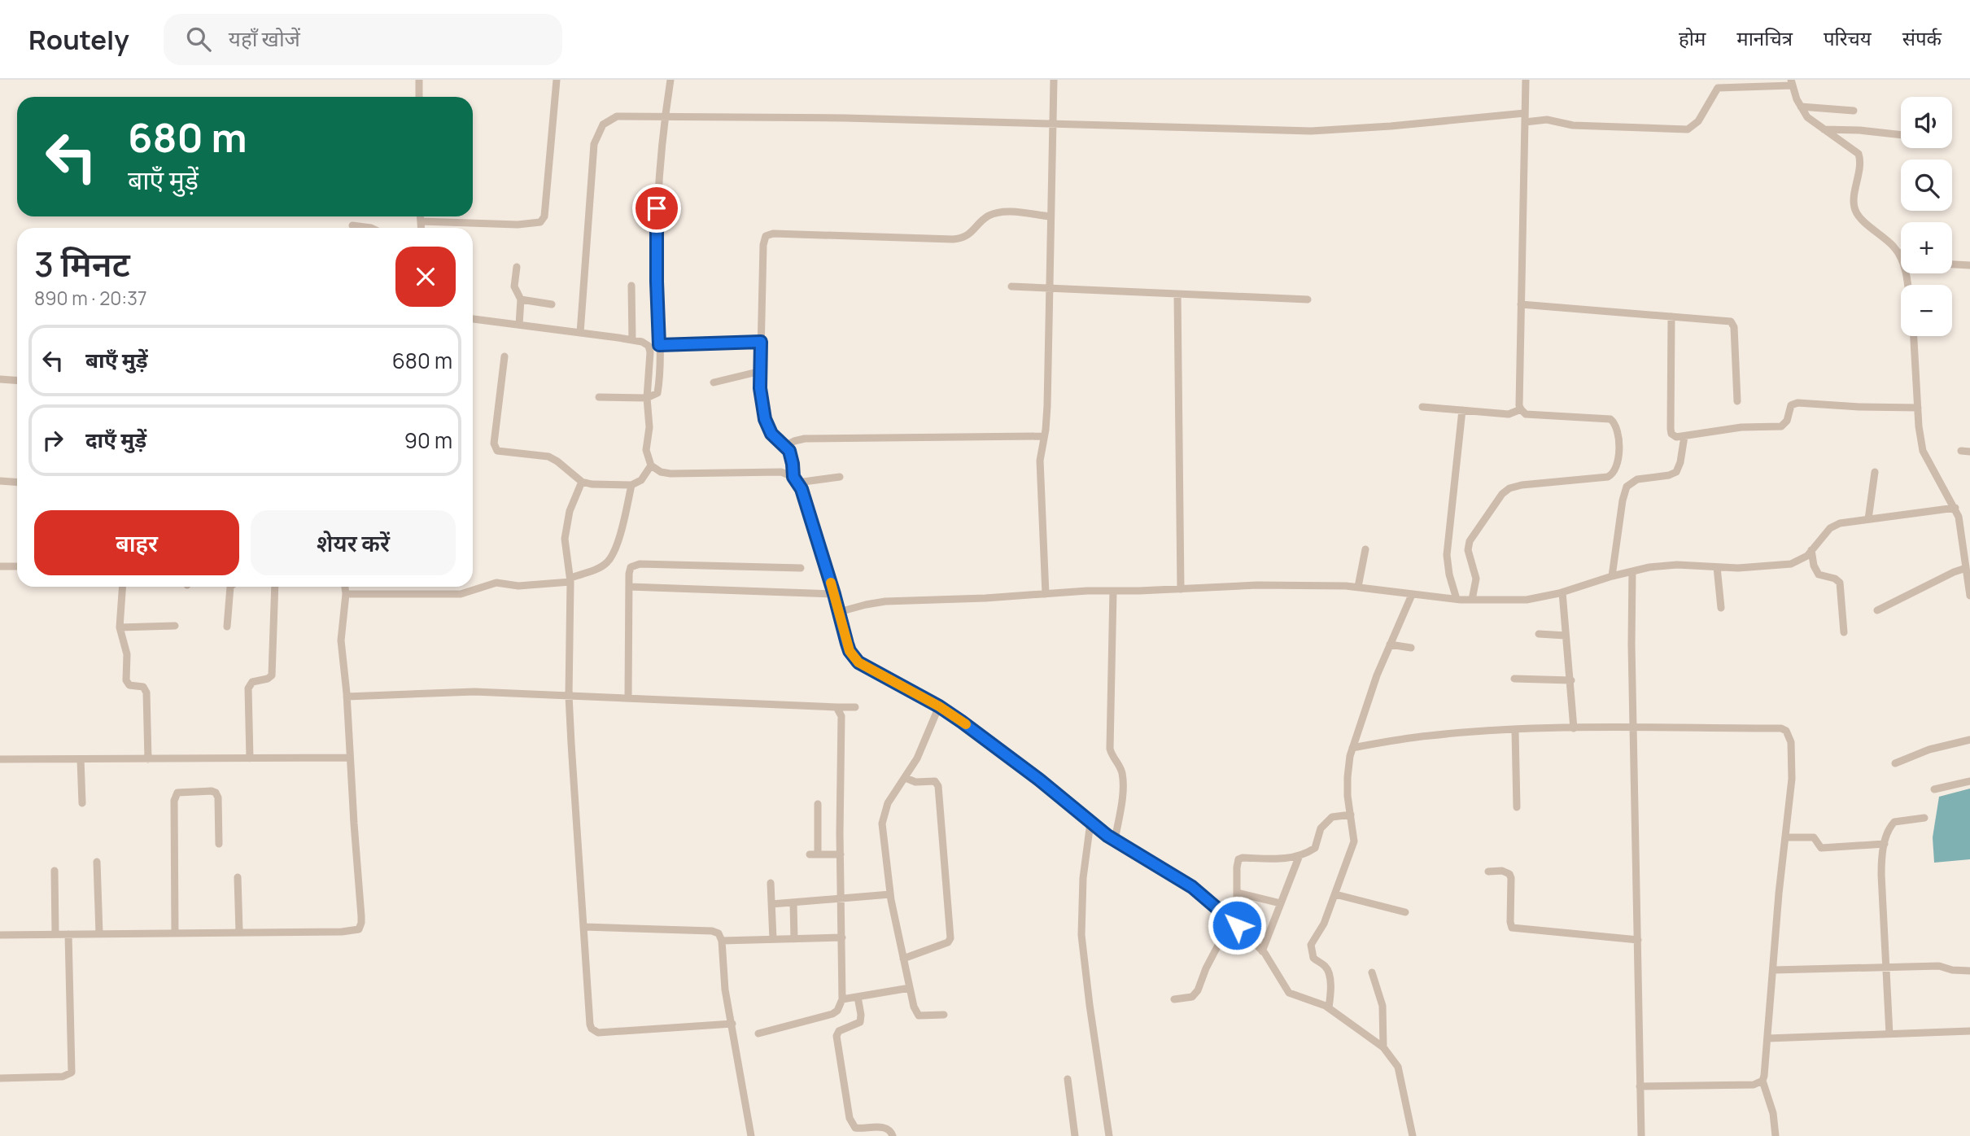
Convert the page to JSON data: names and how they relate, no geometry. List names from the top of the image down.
{
  "page": {
    "header": "Routely",
    "search": "यहाँ खोजें",
    "nav": [
      "होम",
      "मानचित्र",
      "परिचय",
      "संपर्क"
    ],
    "map_buttons": ["+", "−"],
    "turn": ["680 m", "बाएँ मुड़ें"],
    "heading": ["3 मिनट", "890 m · 20:37"],
    "list": [
      {
        "name": "बाएँ मुड़ें",
        "value": "680 m"
      },
      {
        "name": "दाएँ मुड़ें",
        "value": "90 m"
      }
    ],
    "buttons": ["बाहर", "शेयर करें"]
  }
}
